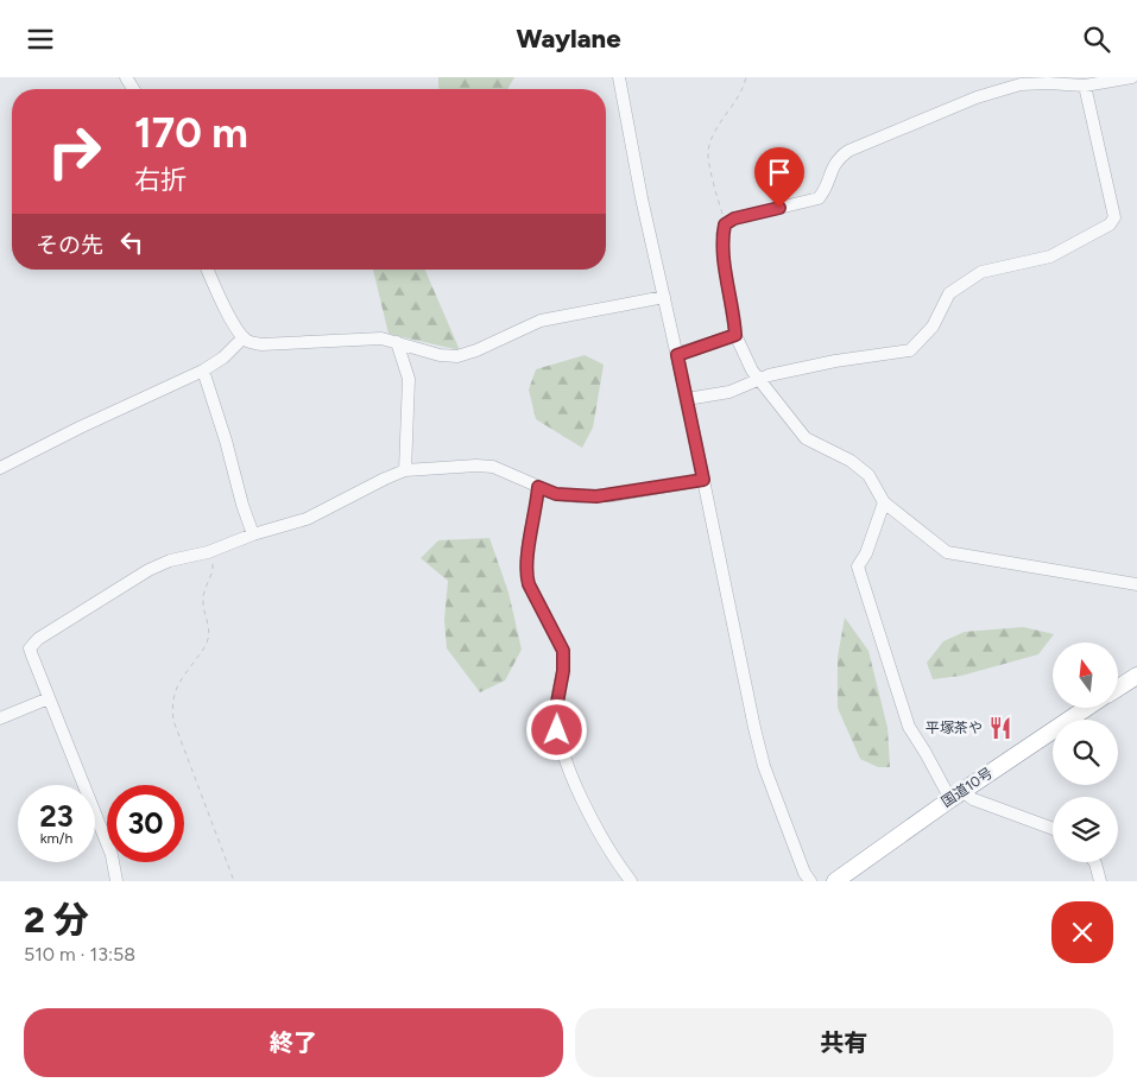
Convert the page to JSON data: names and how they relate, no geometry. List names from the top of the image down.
{
  "streets": {
    "highway": ["国道10号"]
  },
  "places": {
    "restaurant": ["平塚茶や"]
  },
  "north": "top",
  "page": {
    "header": "Waylane",
    "turn": ["170 m", "右折"],
    "then": "その先",
    "speed": "23 km/h",
    "limit": "30",
    "heading": ["2 分", "510 m · 13:58"],
    "buttons": ["終了", "共有"]
  }
}
